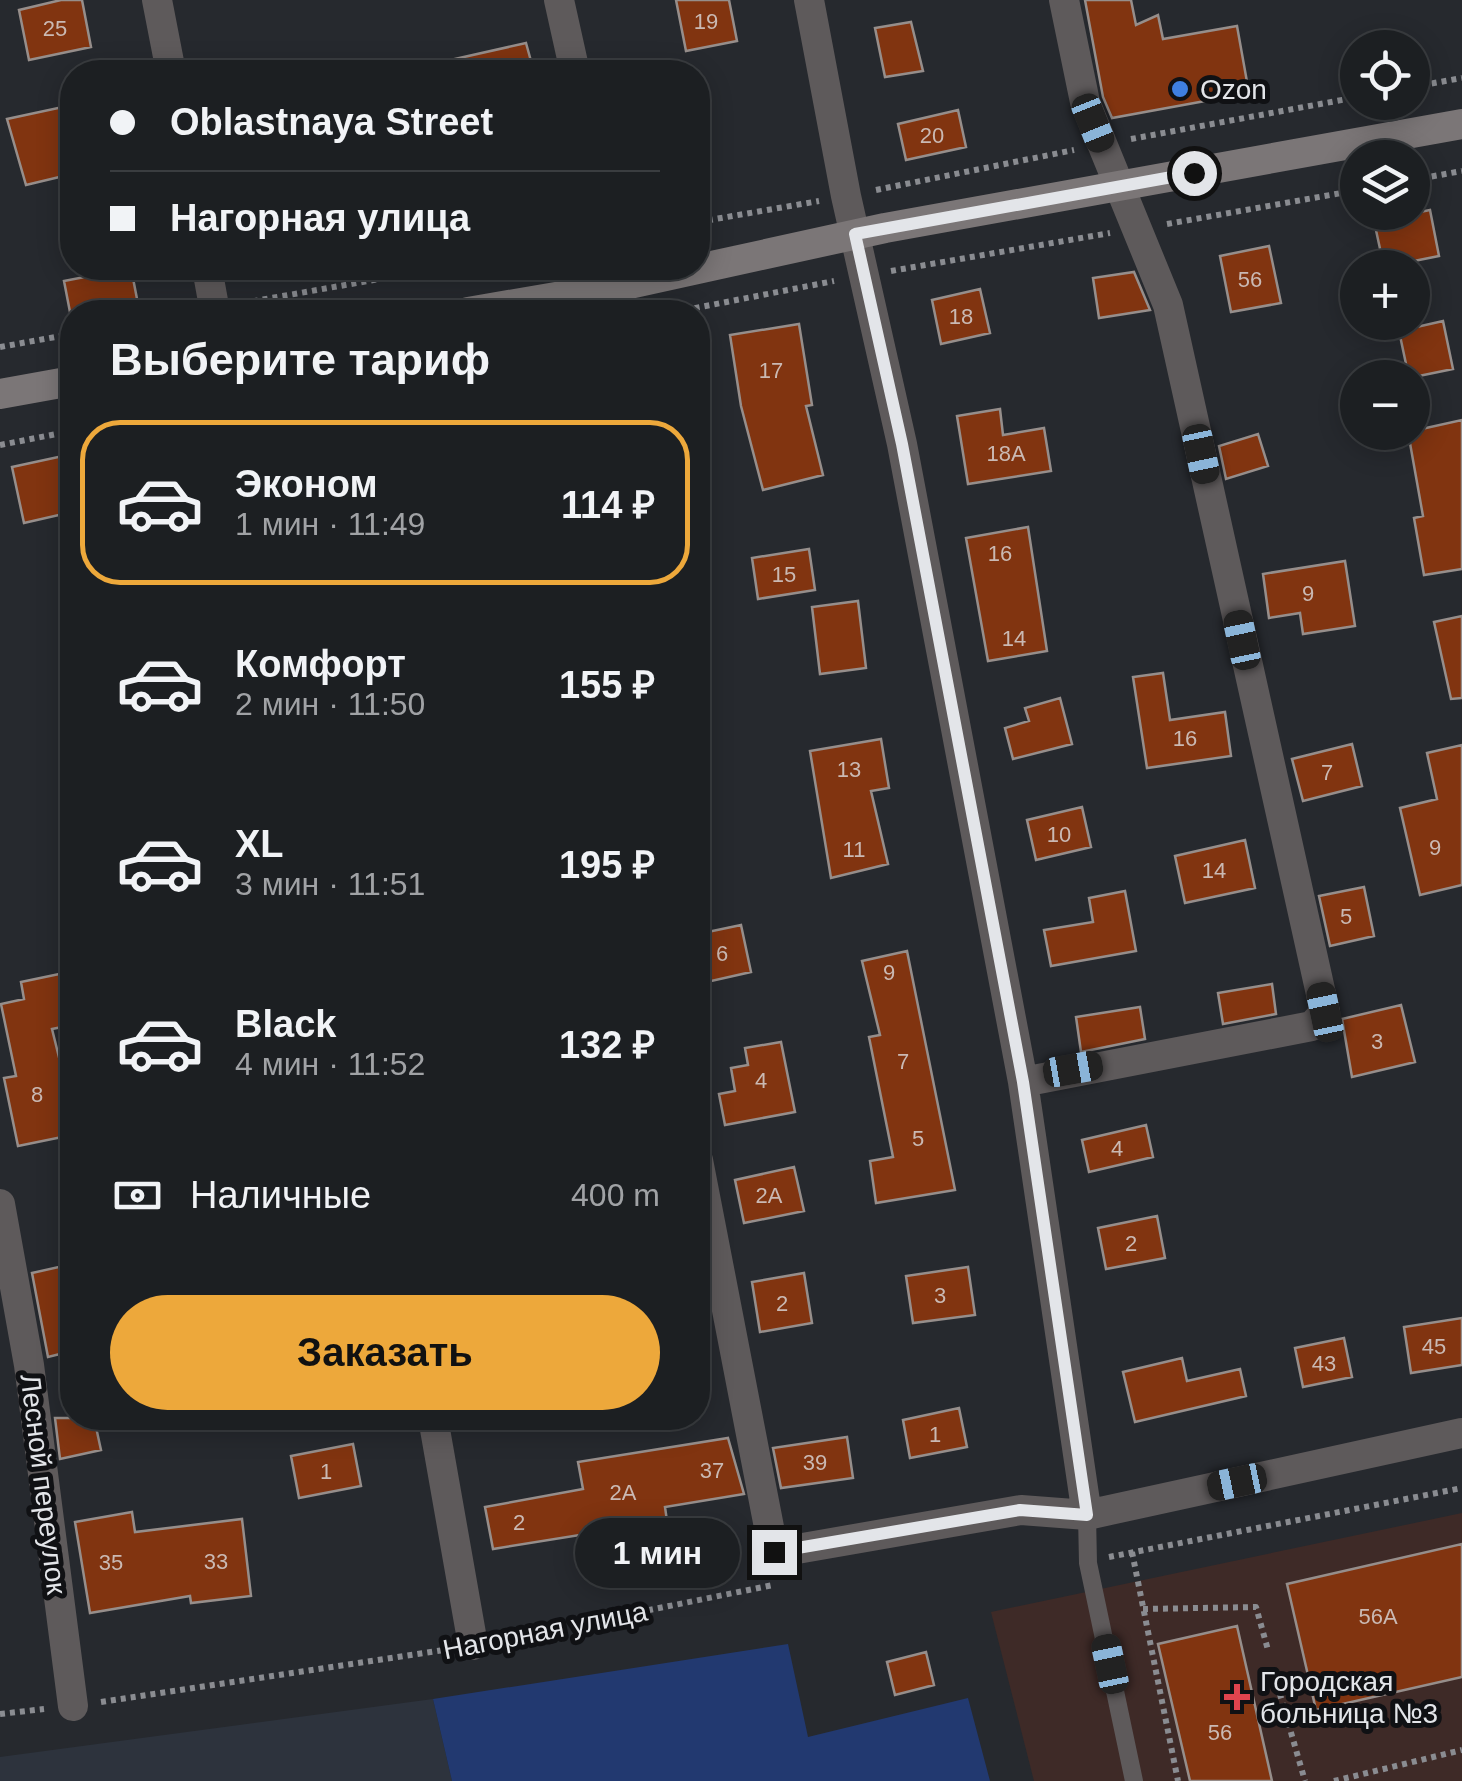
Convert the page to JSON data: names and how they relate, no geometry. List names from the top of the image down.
{
  "streets": {
    "street": ["Лесной переулок"],
    "path": ["Нагорная улица"]
  },
  "crossings": [
    ["Лесной переулок", "Нагорная улица"]
  ],
  "places": {
    "other": ["Ozon"],
    "health": ["Городская больница №3"]
  },
  "house_numbers": [
    "19",
    "25",
    "20",
    "56",
    "18",
    "17",
    "18А",
    "16",
    "15",
    "9",
    "14",
    "16",
    "13",
    "7",
    "10",
    "9",
    "11",
    "14",
    "5",
    "6",
    "9",
    "3",
    "7",
    "4",
    "8",
    "5",
    "4",
    "2А",
    "2",
    "3",
    "2",
    "45",
    "43",
    "1",
    "39",
    "37",
    "1",
    "2А",
    "2",
    "33",
    "35",
    "56А",
    "56"
  ],
  "page": {
    "map_buttons": ["+", "−"],
    "banner": ["Oblastnaya Street", "Нагорная улица"],
    "heading": "Выберите тариф",
    "list": [
      {
        "name": "Эконом",
        "note": "1 мин · 11:49",
        "value": "114 ₽"
      },
      {
        "name": "Комфорт",
        "note": "2 мин · 11:50",
        "value": "155 ₽"
      },
      {
        "name": "XL",
        "note": "3 мин · 11:51",
        "value": "195 ₽"
      },
      {
        "name": "Black",
        "note": "4 мин · 11:52",
        "value": "132 ₽"
      }
    ],
    "pay": ["Наличные", "400 m"],
    "buttons": "Заказать",
    "bubble": "1 мин"
  }
}
